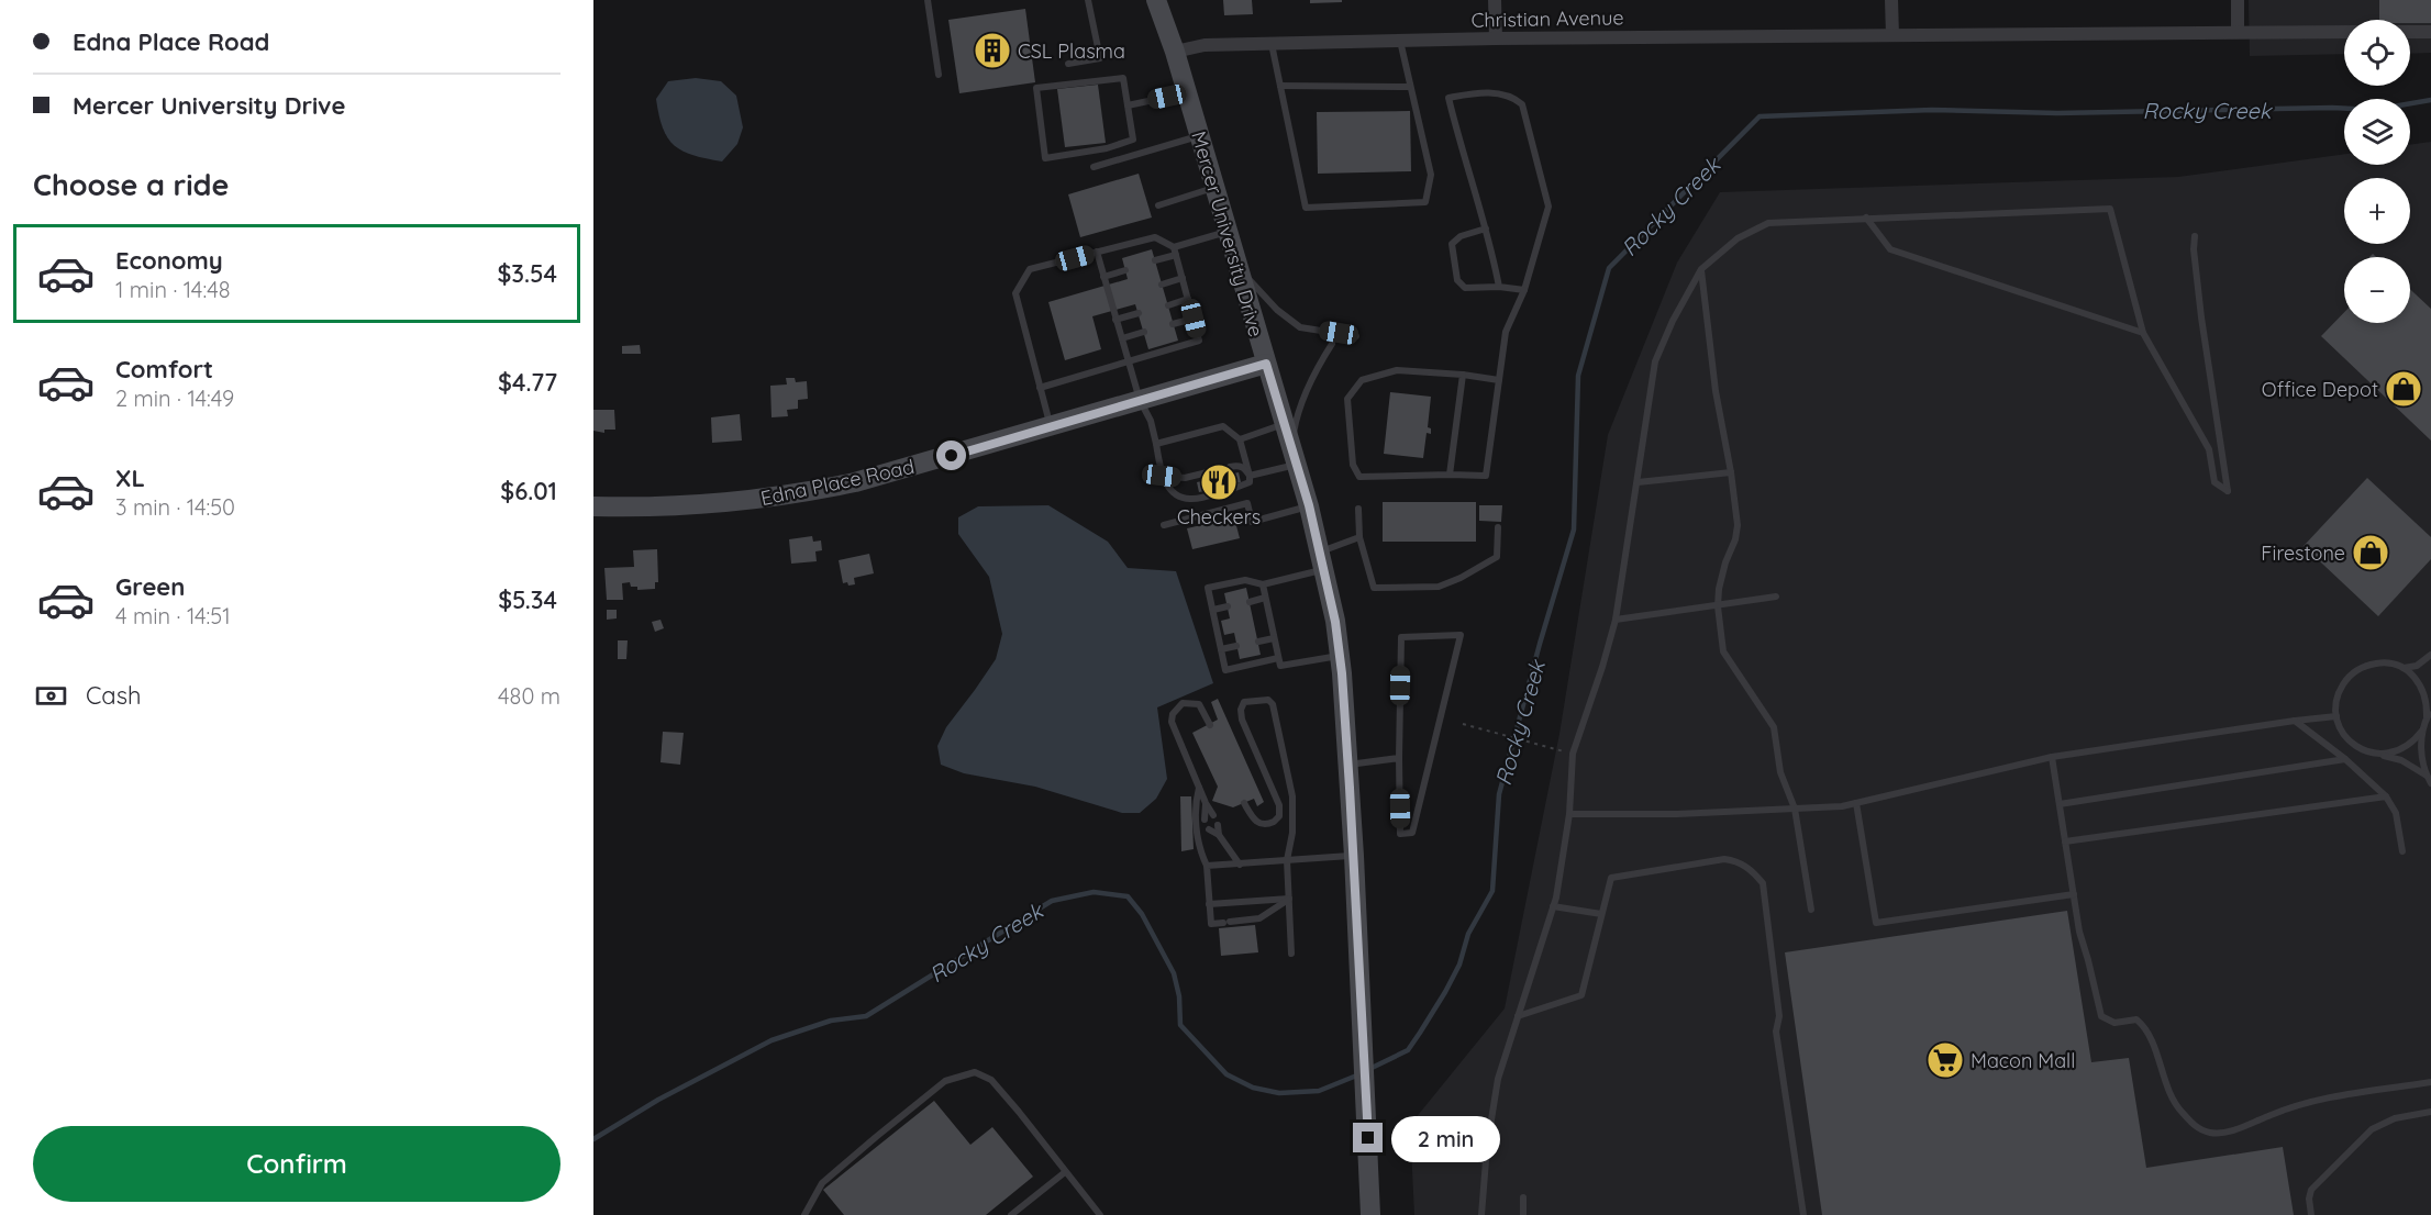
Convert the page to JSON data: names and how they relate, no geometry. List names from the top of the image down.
{
  "streets": {
    "main road": ["Mercer University Drive", "Edna Place Road"],
    "street": ["Christian Avenue"]
  },
  "crossings": [
    ["Christian Avenue", "Mercer University Drive"],
    ["Mercer University Drive", "Edna Place Road"]
  ],
  "water": ["Rocky Creek"],
  "places": {
    "building": ["CSL Plasma"],
    "shop": ["Office Depot", "Firestone"],
    "restaurant": ["Checkers"],
    "supermarket": ["Macon Mall"]
  },
  "page": {
    "banner": ["Edna Place Road", "Mercer University Drive"],
    "map_buttons": ["+", "−"],
    "heading": "Choose a ride",
    "list": [
      {
        "name": "Economy",
        "note": "1 min · 14:48",
        "value": "$3.54"
      },
      {
        "name": "Comfort",
        "note": "2 min · 14:49",
        "value": "$4.77"
      },
      {
        "name": "XL",
        "note": "3 min · 14:50",
        "value": "$6.01"
      },
      {
        "name": "Green",
        "note": "4 min · 14:51",
        "value": "$5.34"
      }
    ],
    "pay": ["Cash", "480 m"],
    "buttons": "Confirm",
    "bubble": "2 min"
  }
}
